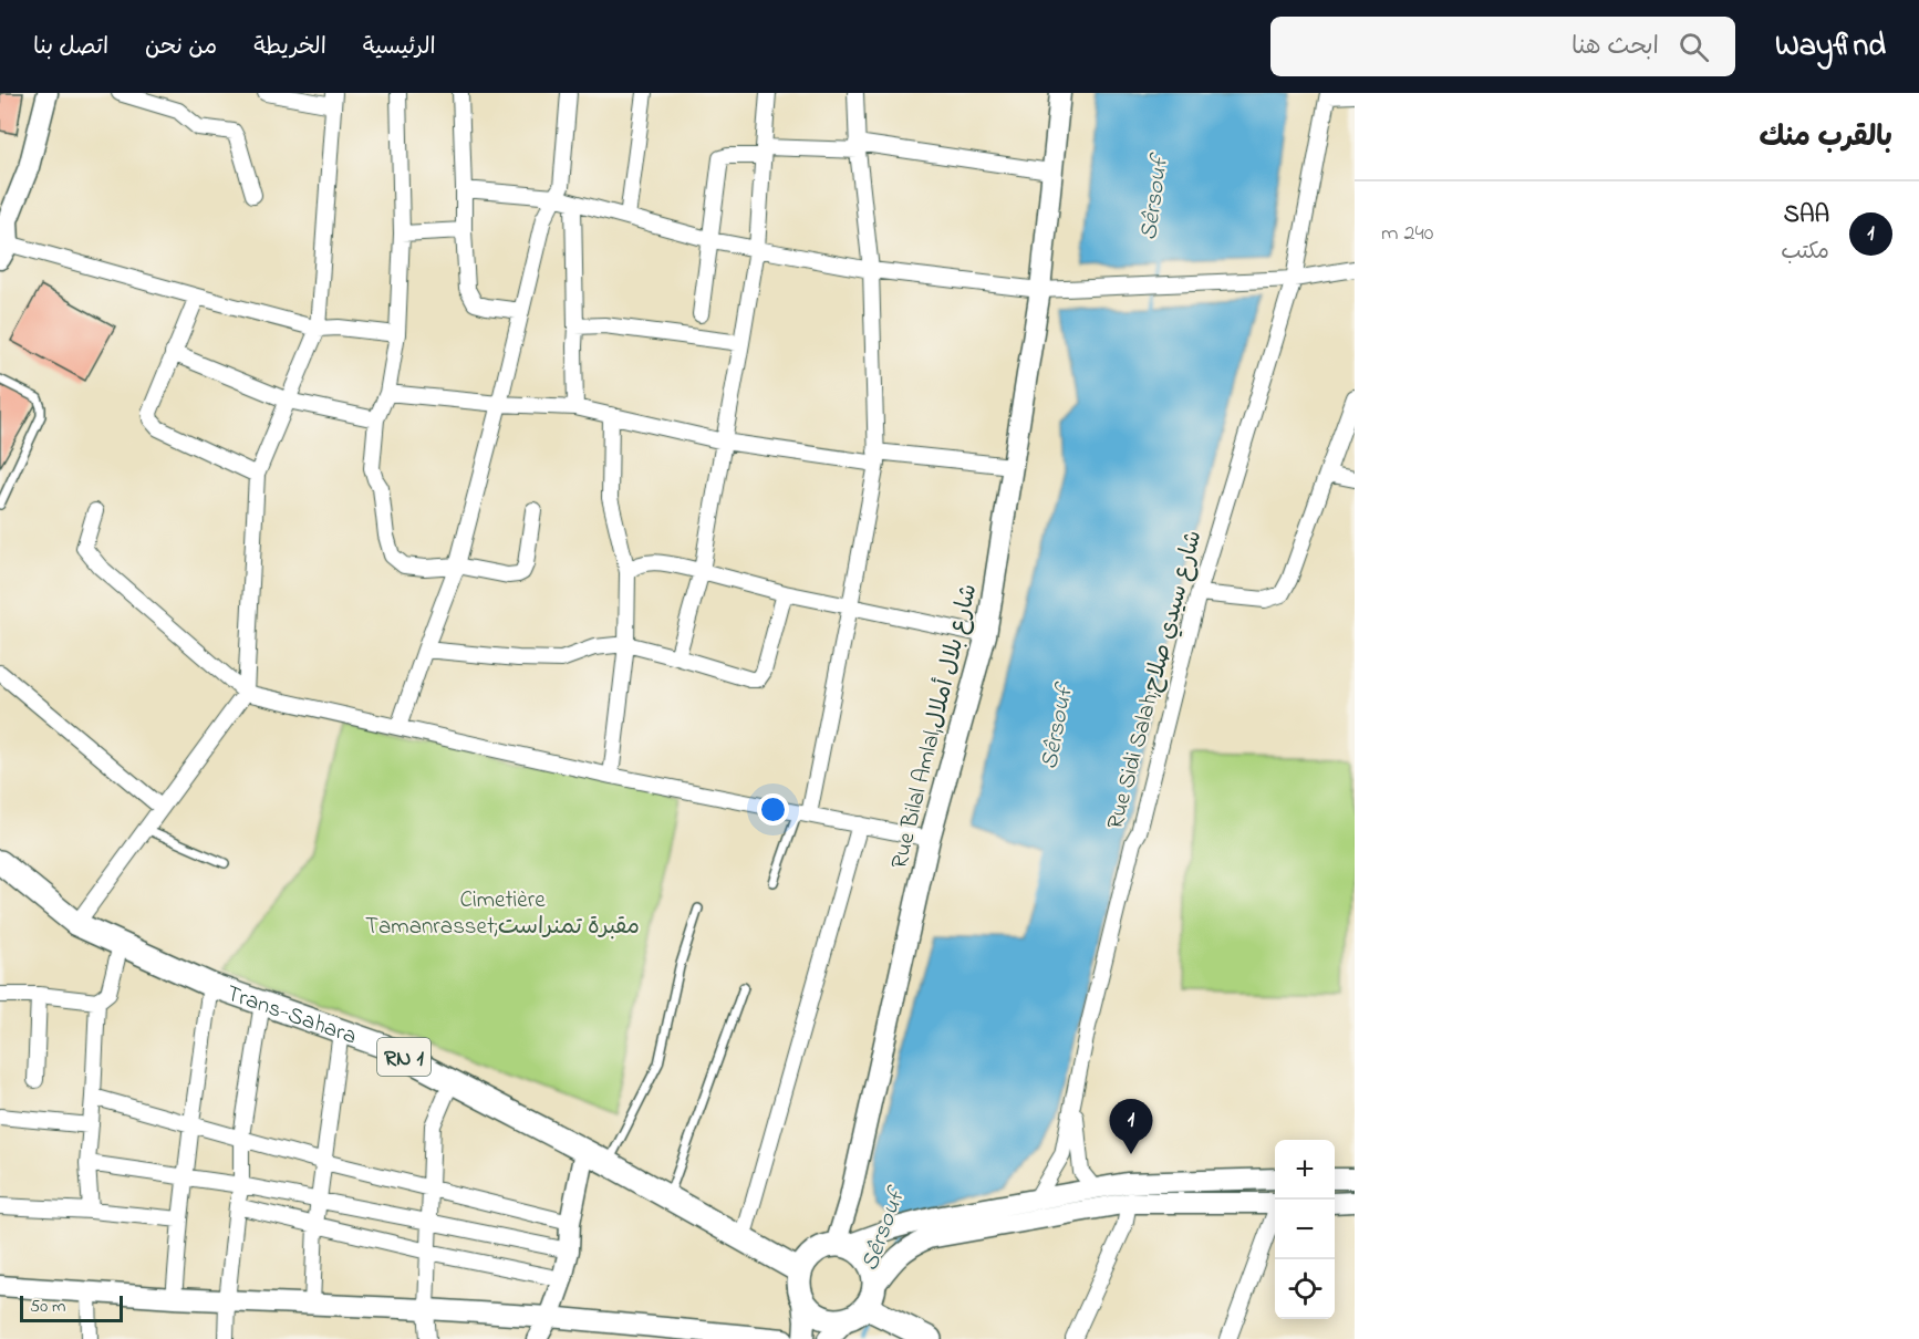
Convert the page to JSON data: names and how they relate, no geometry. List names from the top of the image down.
{
  "streets": {
    "main road": ["Trans-Sahara", "RN 1"],
    "street": ["Rue Sidi Salah;شارع سيدي صلاح", "Rue Bilal Amlal,شارع بلال أملال"]
  },
  "crossings": [
    ["Rue Bilal Amlal,شارع بلال أملال", "Trans-Sahara"]
  ],
  "water": ["Sêrsouf"],
  "parks": ["Cimetière Tamanrasset;مقبرة تمنراست"],
  "scale_bar": "50 m",
  "page": {
    "header": "Wayfind",
    "search": "ابحث هنا",
    "nav": [
      "الرئيسية",
      "الخريطة",
      "من نحن",
      "اتصل بنا"
    ],
    "heading": "بالقرب منك",
    "list": [
      {
        "mark": "1",
        "name": "SAA",
        "note": "مكتب",
        "value": "240 m"
      }
    ],
    "pins": "1",
    "map_buttons": ["+", "−"],
    "scale": "50 m"
  }
}
